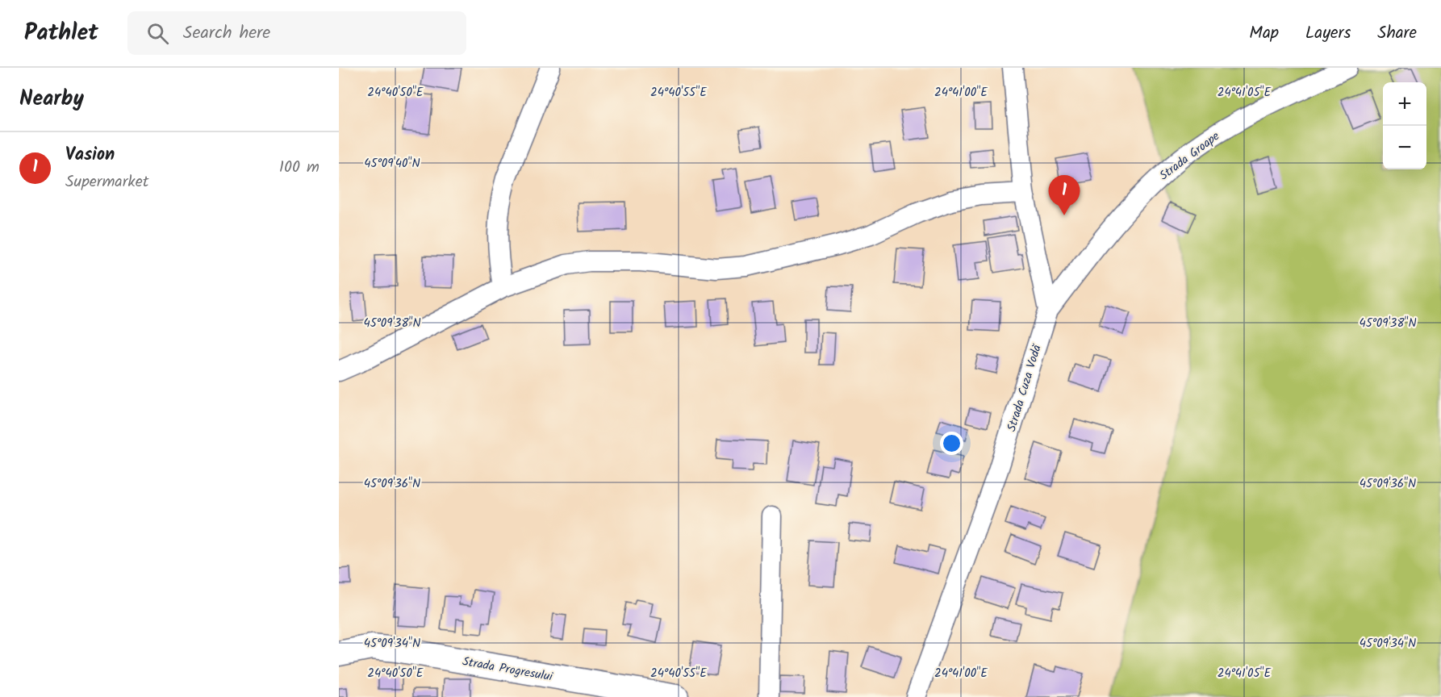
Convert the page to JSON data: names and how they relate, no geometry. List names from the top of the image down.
{
  "streets": {
    "street": ["Strada Groape", "Strada Cuza Vodă", "Strada Progresului"]
  },
  "crossings": [
    ["Strada Groape", "Strada Cuza Vodă"]
  ],
  "page": {
    "header": "Pathlet",
    "search": "Search here",
    "nav": ["Map", "Layers", "Share"],
    "heading": "Nearby",
    "map_buttons": ["+", "−"],
    "list": [
      {
        "mark": "1",
        "name": "Vasion",
        "note": "Supermarket",
        "value": "100 m"
      }
    ],
    "pins": "1"
  },
  "coordinates": [
    "24°40'50\"E",
    "24°40'55\"E",
    "24°41'00\"E",
    "24°41'05\"E",
    "45°09'40\"N",
    "45°09'38\"N",
    "45°09'36\"N",
    "45°09'34\"N"
  ]
}
